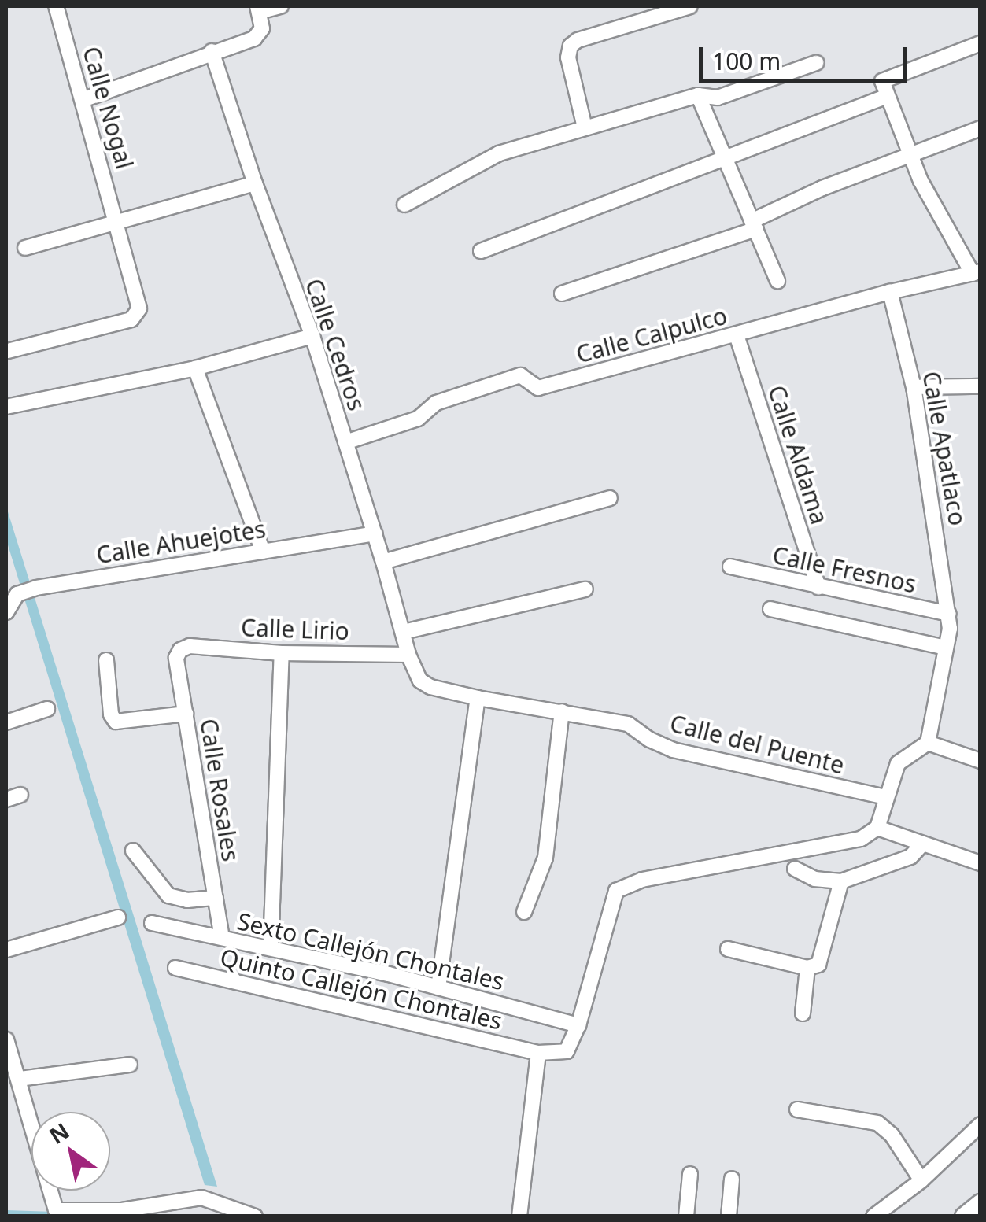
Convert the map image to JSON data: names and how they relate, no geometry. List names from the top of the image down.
{
  "streets": {
    "street": [
      "Calle Nogal",
      "Calle Calpulco",
      "Calle Cedros",
      "Calle Apatlaco",
      "Calle Aldama",
      "Calle Ahuejotes",
      "Calle Fresnos",
      "Calle Lirio",
      "Calle del Puente",
      "Calle Rosales",
      "Sexto Callejón Chontales",
      "Quinto Callejón Chontales"
    ]
  },
  "crossings": [
    ["Calle Calpulco", "Calle Cedros"],
    ["Calle Calpulco", "Calle Apatlaco"],
    ["Calle Calpulco", "Calle Aldama"],
    ["Calle Cedros", "Calle Ahuejotes"],
    ["Calle Cedros", "Calle Lirio"],
    ["Calle Cedros", "Calle del Puente"],
    ["Calle Apatlaco", "Calle Fresnos"],
    ["Calle Aldama", "Calle Fresnos"],
    ["Calle Lirio", "Calle del Puente"],
    ["Calle Lirio", "Calle Rosales"],
    ["Calle Rosales", "Sexto Callejón Chontales"],
    ["Sexto Callejón Chontales", "Quinto Callejón Chontales"]
  ],
  "scale_bar": "100 m",
  "north": "top left"
}
